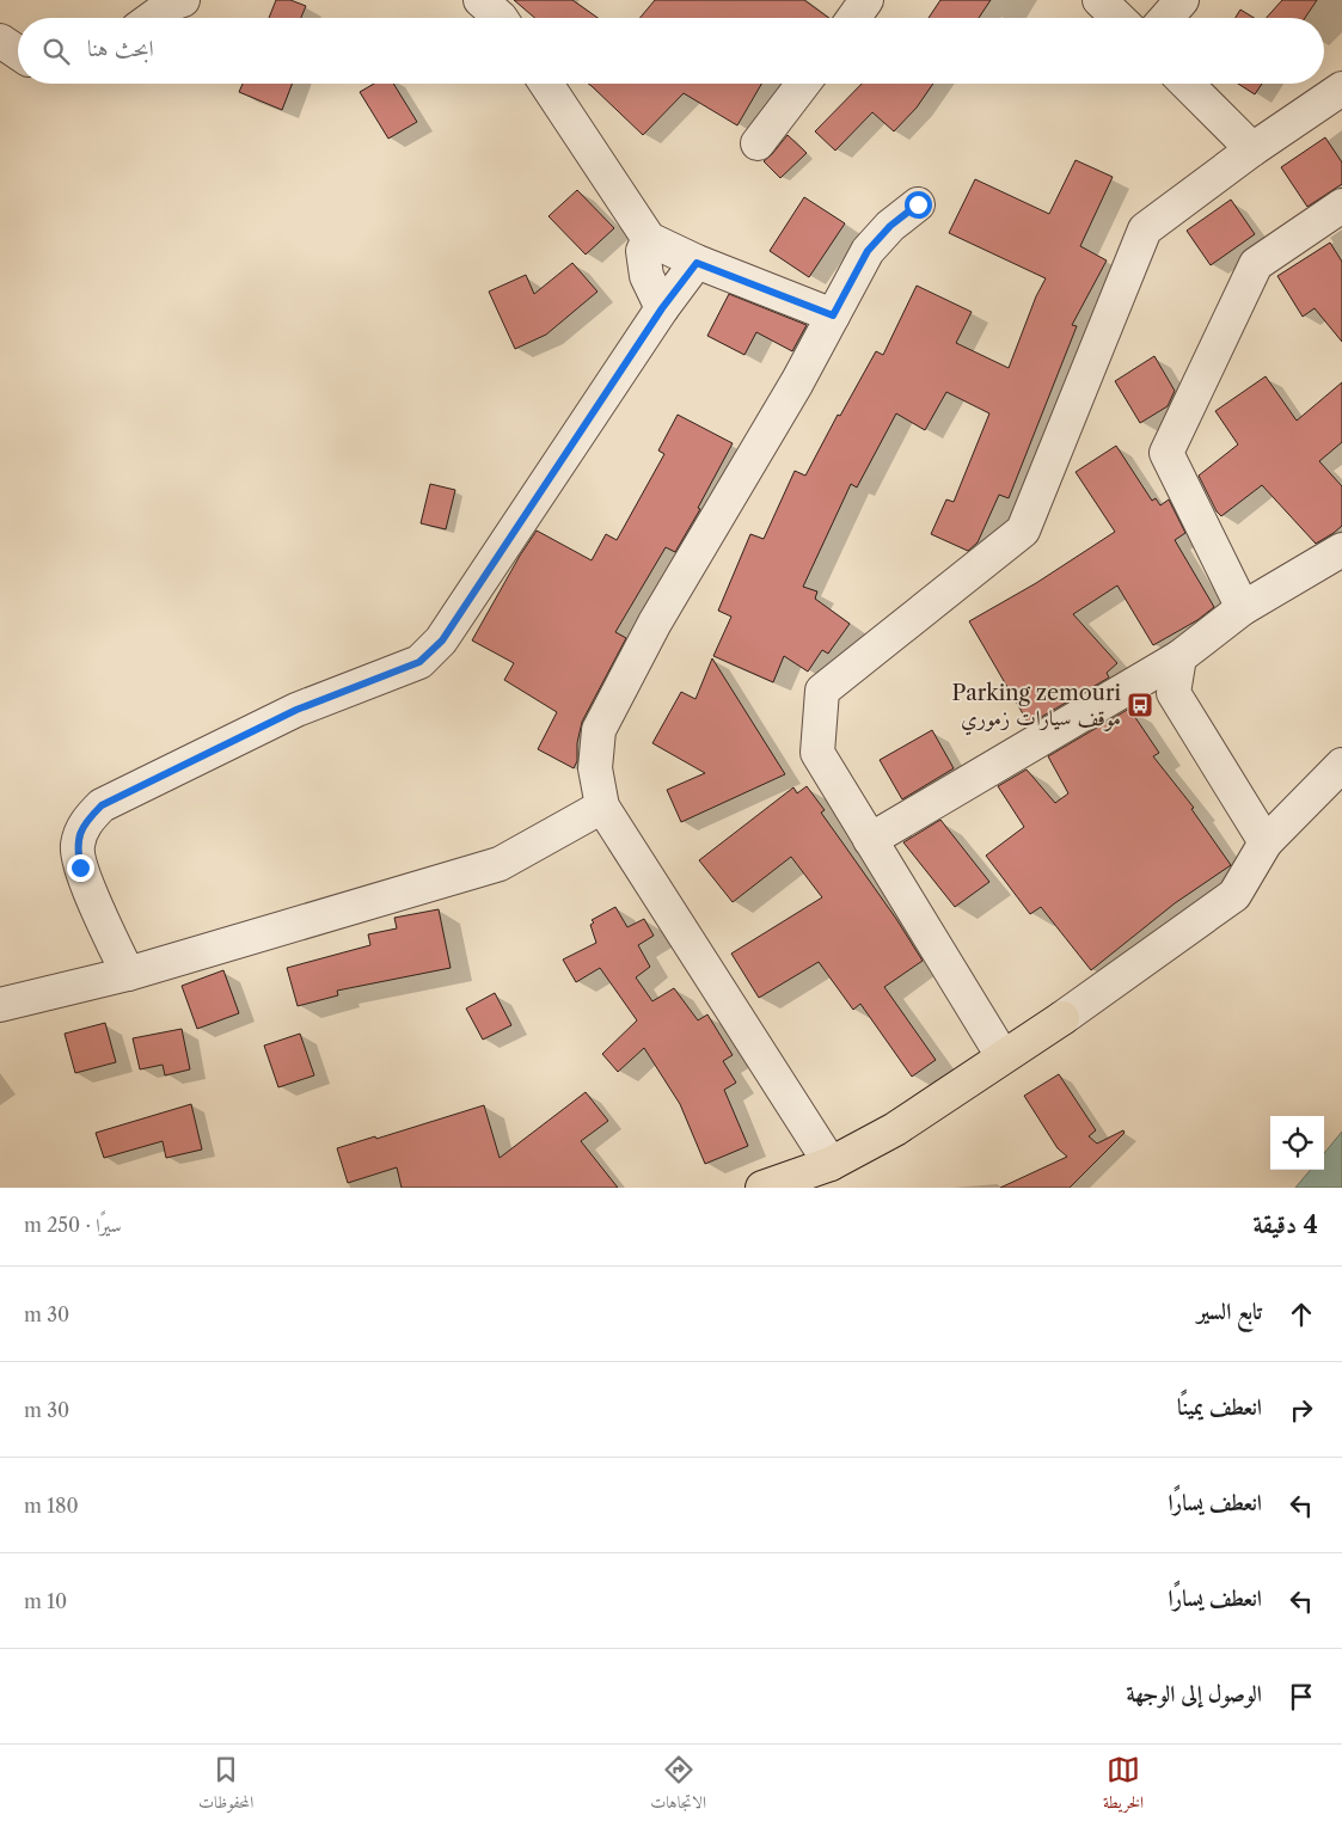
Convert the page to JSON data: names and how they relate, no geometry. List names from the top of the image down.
{
  "places": {
    "bus stop": ["Parking zemouri موقف سيارات زموري"]
  },
  "page": {
    "search": "ابحث هنا",
    "heading": ["4 دقيقة", "سيرًا · 250 m"],
    "list": [
      ["تابع السير", "30 m"],
      ["انعطف يمينًا", "30 m"],
      ["انعطف يسارًا", "180 m"],
      ["انعطف يسارًا", "10 m"],
      "الوصول إلى الوجهة"
    ],
    "nav": ["الخريطة", "الاتجاهات", "المحفوظات"]
  }
}
